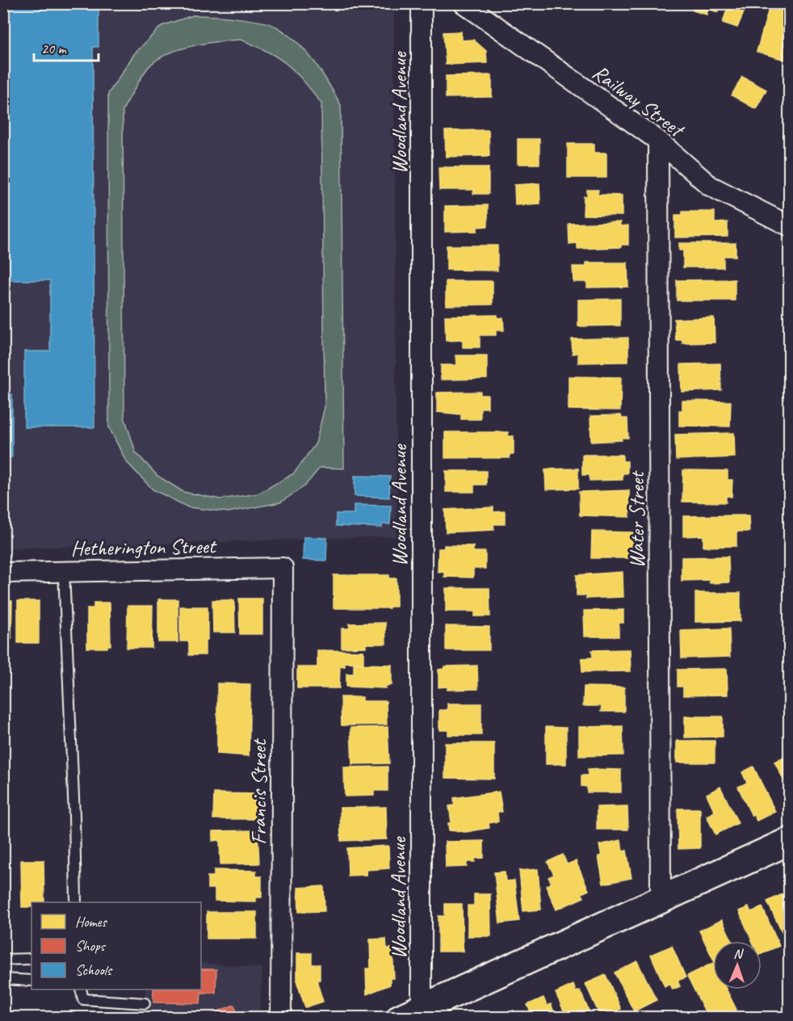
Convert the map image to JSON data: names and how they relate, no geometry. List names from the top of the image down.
{
  "streets": {
    "street": [
      "Railway Street",
      "Woodland Avenue",
      "Water Street",
      "Hetherington Street",
      "Francis Street"
    ]
  },
  "crossings": [
    ["Railway Street", "Water Street"],
    ["Hetherington Street", "Francis Street"]
  ],
  "legend": ["Homes", "Shops", "Schools"],
  "scale_bar": "20 m",
  "north": "top"
}
